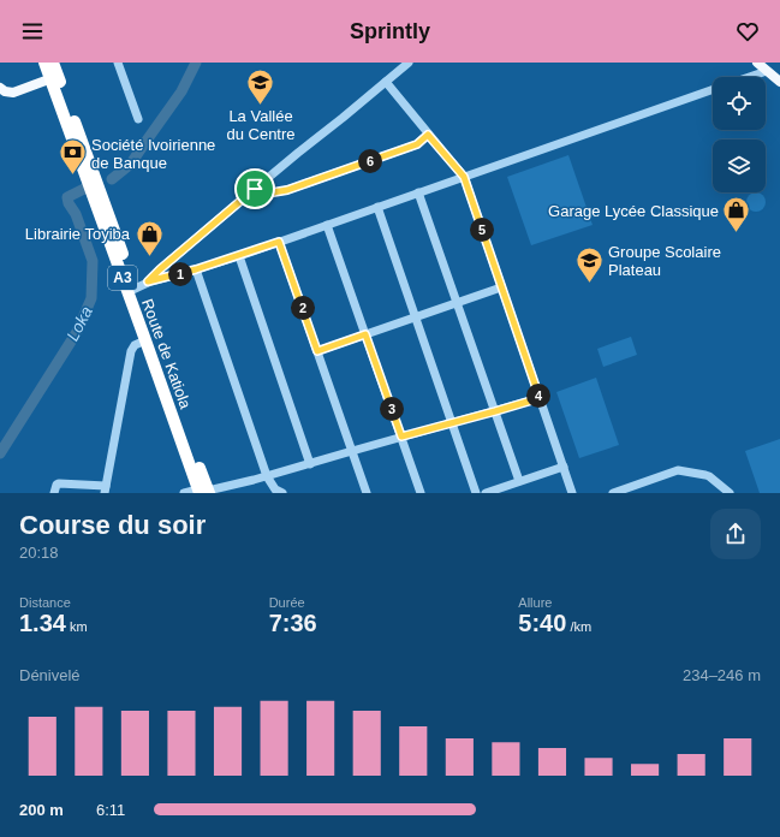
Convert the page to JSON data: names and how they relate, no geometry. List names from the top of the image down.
{
  "streets": {
    "highway": ["A3", "Route de Katiola"]
  },
  "water": ["Loka"],
  "places": {
    "school or university": ["La Vallée du Centre", "Groupe Scolaire Plateau"],
    "bank": ["Société Ivoirienne de Banque"],
    "shop": ["Garage Lycée Classique", "Librairie Toyiba"]
  },
  "page": {
    "header": "Sprintly",
    "pins": [
      "6",
      "5",
      "1",
      "2",
      "4",
      "3"
    ],
    "heading": ["Course du soir", "20:18"],
    "stats": [
      ["Distance", "1.34 km"],
      ["Durée", "7:36"],
      ["Allure", "5:40 /km"]
    ],
    "chart": ["Dénivelé", "234–246 m"],
    "list": [
      {
        "name": "200 m",
        "note": "6:11"
      }
    ]
  }
}
